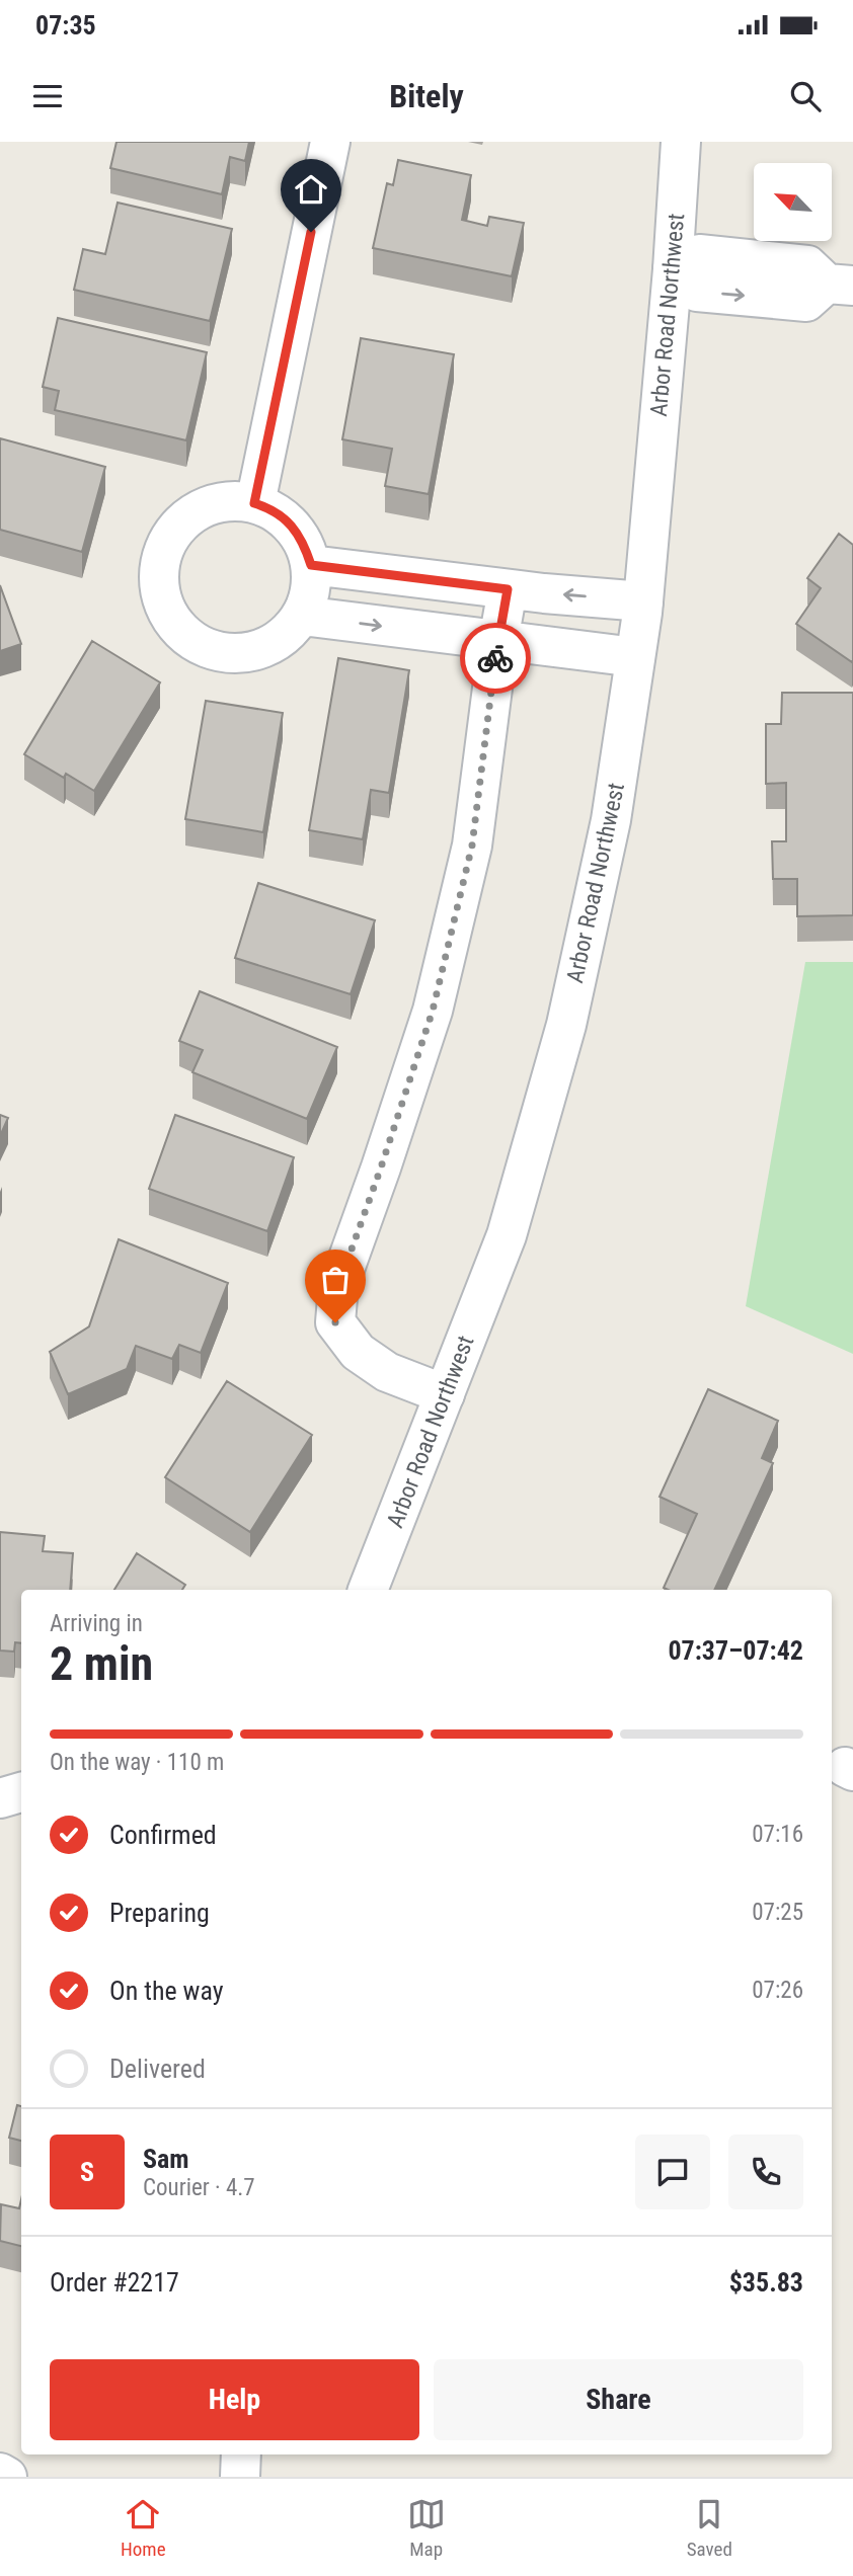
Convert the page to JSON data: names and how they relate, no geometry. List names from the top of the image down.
{
  "streets": {
    "street": ["Arbor Road Northwest"]
  },
  "north": "top left",
  "page": {
    "status": "07:35",
    "header": "Bitely",
    "heading": ["2 min", "Arriving in", "07:37–07:42"],
    "panel": [
      "Sam",
      "Courier · 4.7",
      "Order #2217",
      "$35.83"
    ],
    "bar": "On the way · 110 m",
    "list": [
      ["Confirmed", "07:16"],
      ["Preparing", "07:25"],
      ["On the way", "07:26"],
      "Delivered"
    ],
    "round": "S",
    "buttons": ["Help", "Share"],
    "tabs": ["Home", "Map", "Saved"]
  }
}
